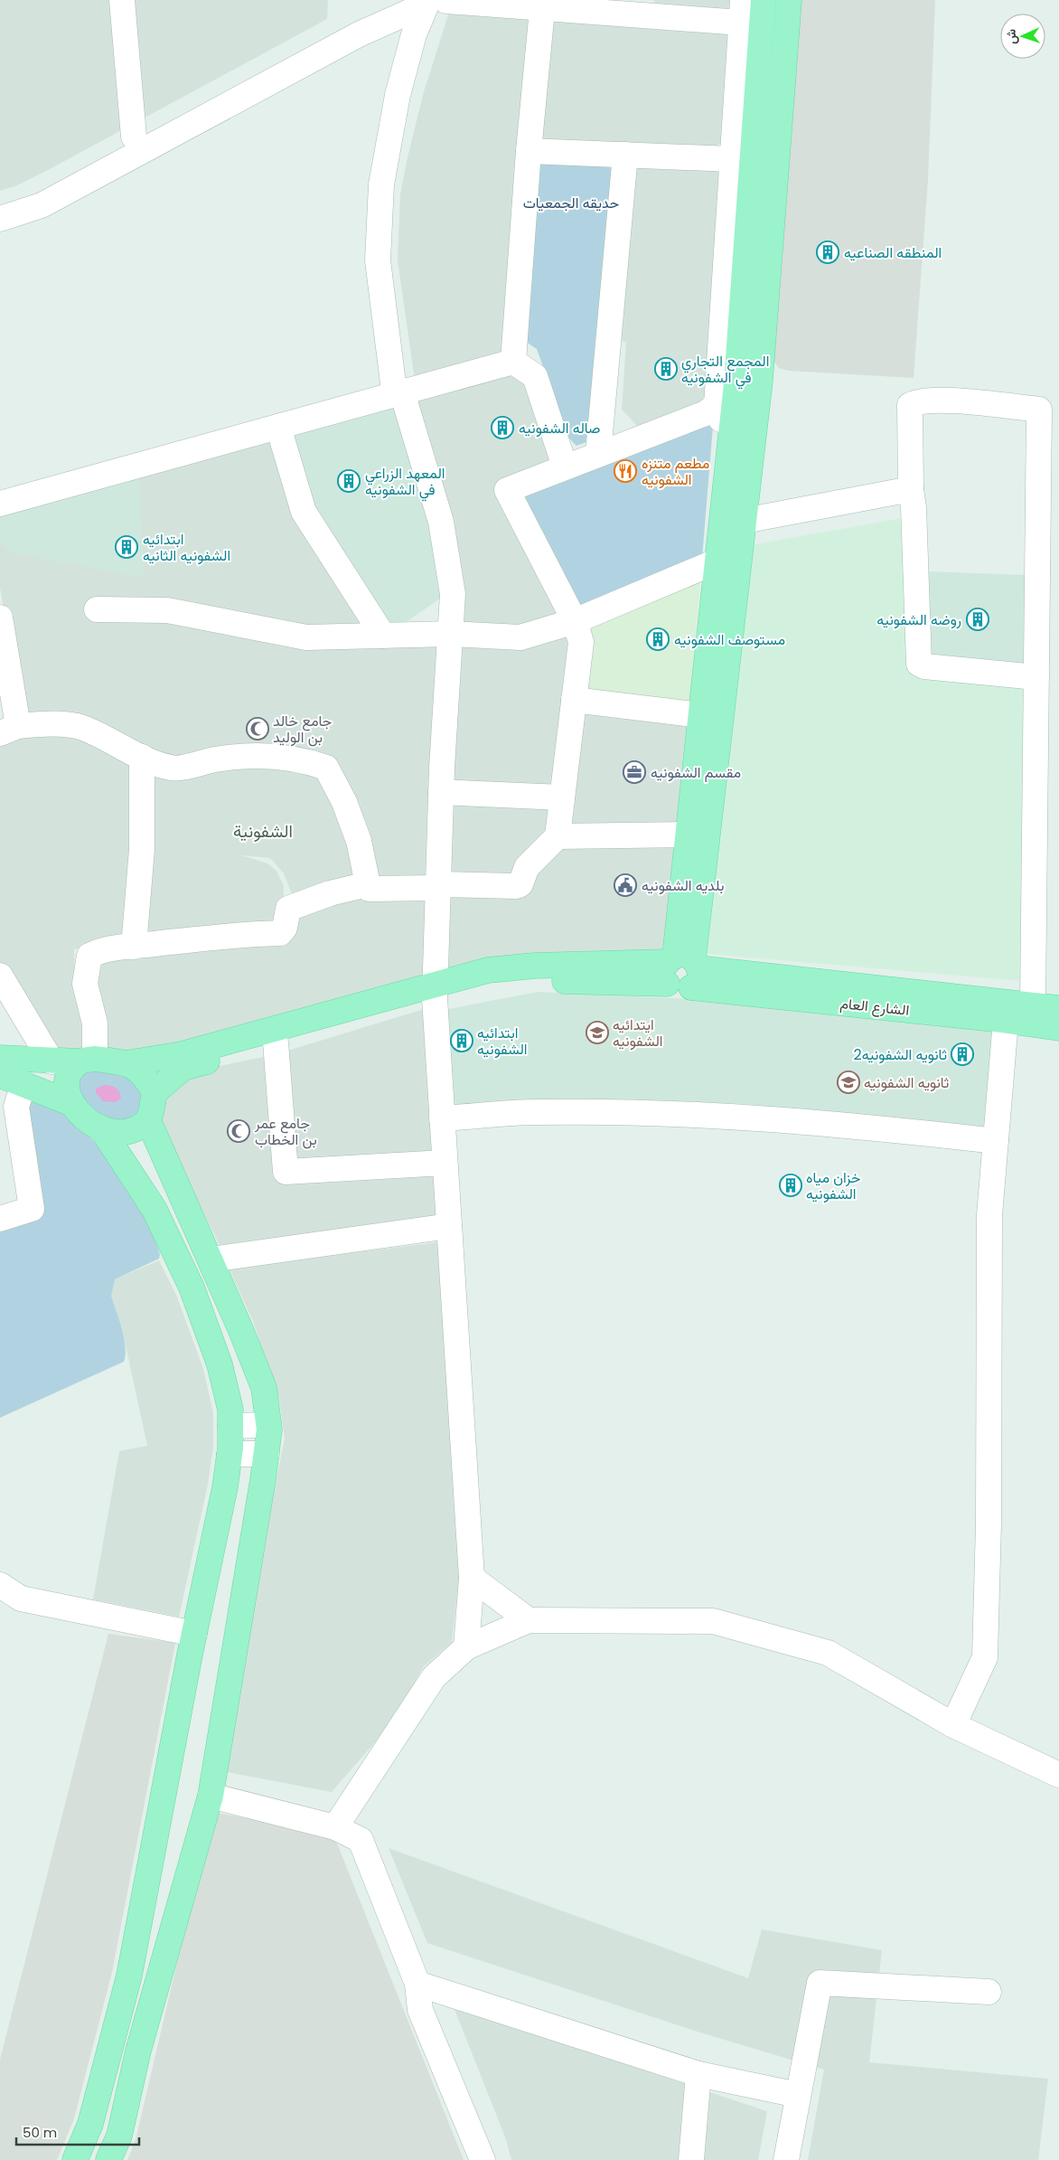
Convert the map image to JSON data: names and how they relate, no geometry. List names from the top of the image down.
{
  "streets": {
    "main road": ["الشارع العام"]
  },
  "districts": ["الشفونية"],
  "parks": ["حديقه الجمعيات"],
  "places": {
    "building": [
      "المنطقه الصناعيه",
      "المجمع التجاري في الشفونيه",
      "صاله الشفونيه",
      "المعهد الزراعي في الشفونيه",
      "ابتدائيه الشفونيه الثانيه",
      "روضه الشفونيه",
      "مستوصف الشفونيه",
      "ابتدائيه الشفونيه",
      "ثانويه الشفونيه2",
      "خزان مياه الشفونيه"
    ],
    "restaurant": ["مطعم متنزه الشفونيه"],
    "mosque": ["جامع خالد بن الوليد", "جامع عمر بن الخطاب"],
    "office": ["مقسم الشفونيه"],
    "public building": ["بلديه الشفونيه"],
    "school or university": ["ايتدائيه الشفونيه", "ثانويه الشفونيه"]
  },
  "scale_bar": "50 m",
  "north": "left"
}
